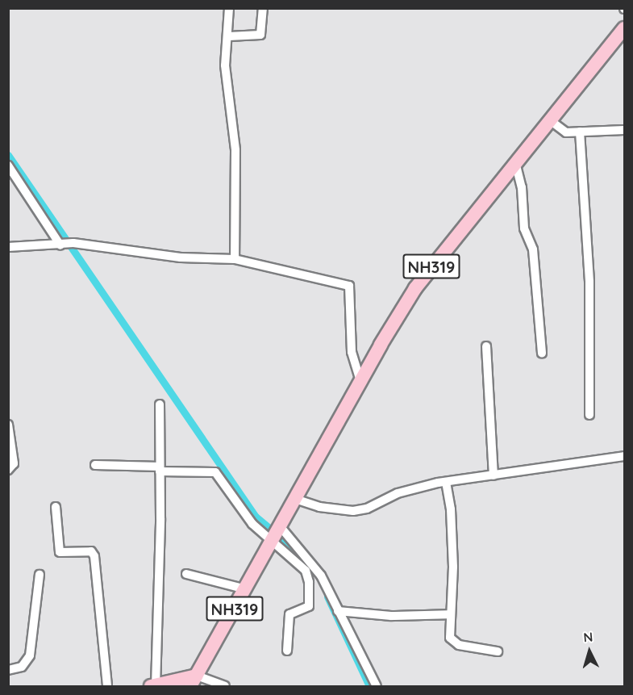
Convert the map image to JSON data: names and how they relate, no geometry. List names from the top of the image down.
{
  "streets": {
    "highway": ["NH319"]
  },
  "north": "top"
}
